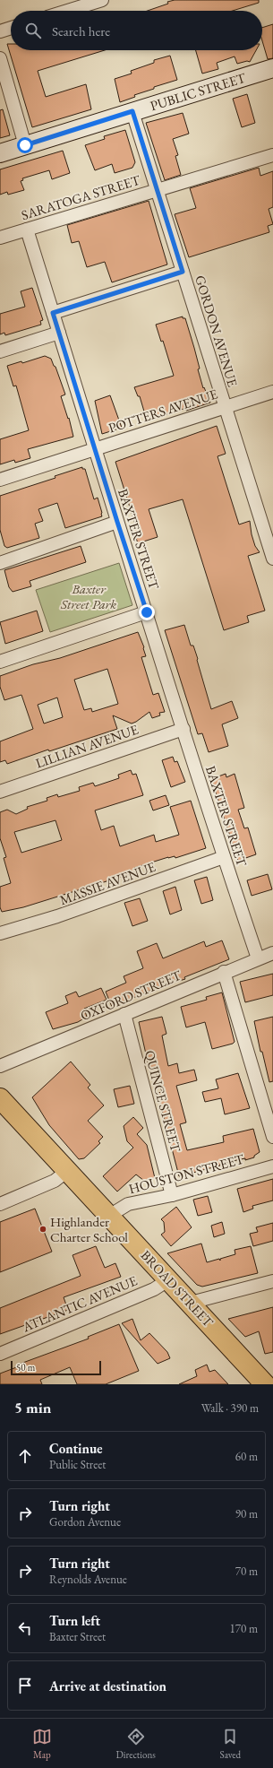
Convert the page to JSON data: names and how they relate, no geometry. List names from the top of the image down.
{
  "streets": {
    "main road": ["PUBLIC STREET", "BROAD STREET"],
    "street": [
      "SARATOGA STREET",
      "GORDON AVENUE",
      "POTTERS AVENUE",
      "BAXTER STREET",
      "LILLIAN AVENUE",
      "MASSIE AVENUE",
      "OXFORD STREET",
      "QUINCE STREET",
      "HOUSTON STREET",
      "ATLANTIC AVENUE"
    ]
  },
  "crossings": [
    ["PUBLIC STREET", "GORDON AVENUE"],
    ["SARATOGA STREET", "GORDON AVENUE"],
    ["SARATOGA STREET", "BAXTER STREET"],
    ["GORDON AVENUE", "POTTERS AVENUE"],
    ["POTTERS AVENUE", "BAXTER STREET"],
    ["BAXTER STREET", "LILLIAN AVENUE"],
    ["BAXTER STREET", "MASSIE AVENUE"],
    ["BAXTER STREET", "OXFORD STREET"],
    ["OXFORD STREET", "QUINCE STREET"],
    ["QUINCE STREET", "HOUSTON STREET"],
    ["HOUSTON STREET", "BROAD STREET"],
    ["BROAD STREET", "ATLANTIC AVENUE"]
  ],
  "parks": ["Baxter Street Park"],
  "places": ["Highlander Charter School"],
  "scale_bar": "50 m",
  "page": {
    "search": "Search here",
    "scale": "50 m",
    "heading": ["5 min", "Walk · 390 m"],
    "list": [
      ["Continue", "Public Street", "60 m"],
      ["Turn right", "Gordon Avenue", "90 m"],
      ["Turn right", "Reynolds Avenue", "70 m"],
      ["Turn left", "Baxter Street", "170 m"],
      "Arrive at destination"
    ],
    "nav": ["Map", "Directions", "Saved"]
  }
}
